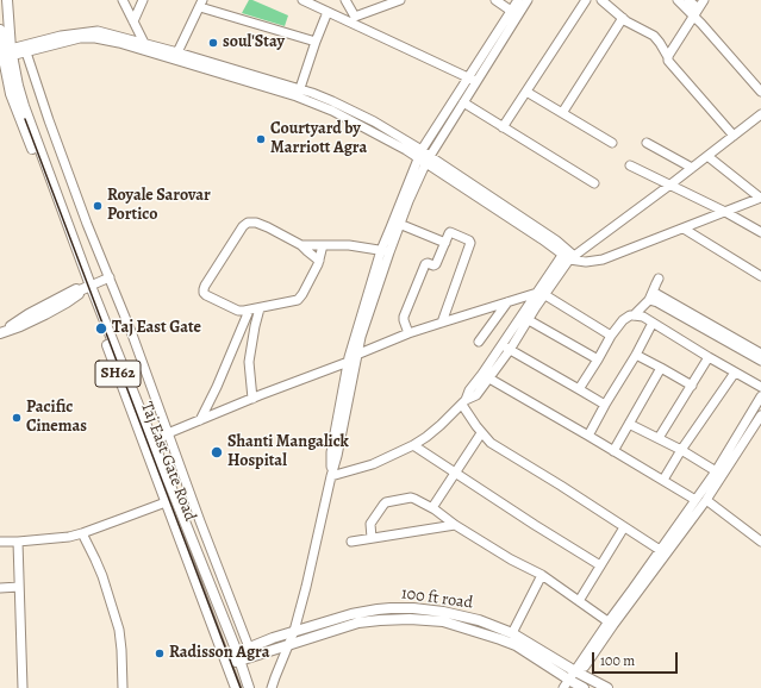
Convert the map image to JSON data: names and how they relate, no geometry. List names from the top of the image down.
{
  "streets": {
    "main road": ["SH62", "Taj East Gate Road", "100 ft road"]
  },
  "crossings": [
    ["SH62", "Taj East Gate Road"],
    ["SH62", "100 ft road"],
    ["Taj East Gate Road", "100 ft road"]
  ],
  "places": [
    "soul'Stay",
    "Courtyard by Marriott Agra",
    "Royale Sarovar Portico",
    "Taj East Gate",
    "Pacific Cinemas",
    "Shanti Mangalick Hospital",
    "Radisson Agra"
  ],
  "scale_bar": "100 m"
}
